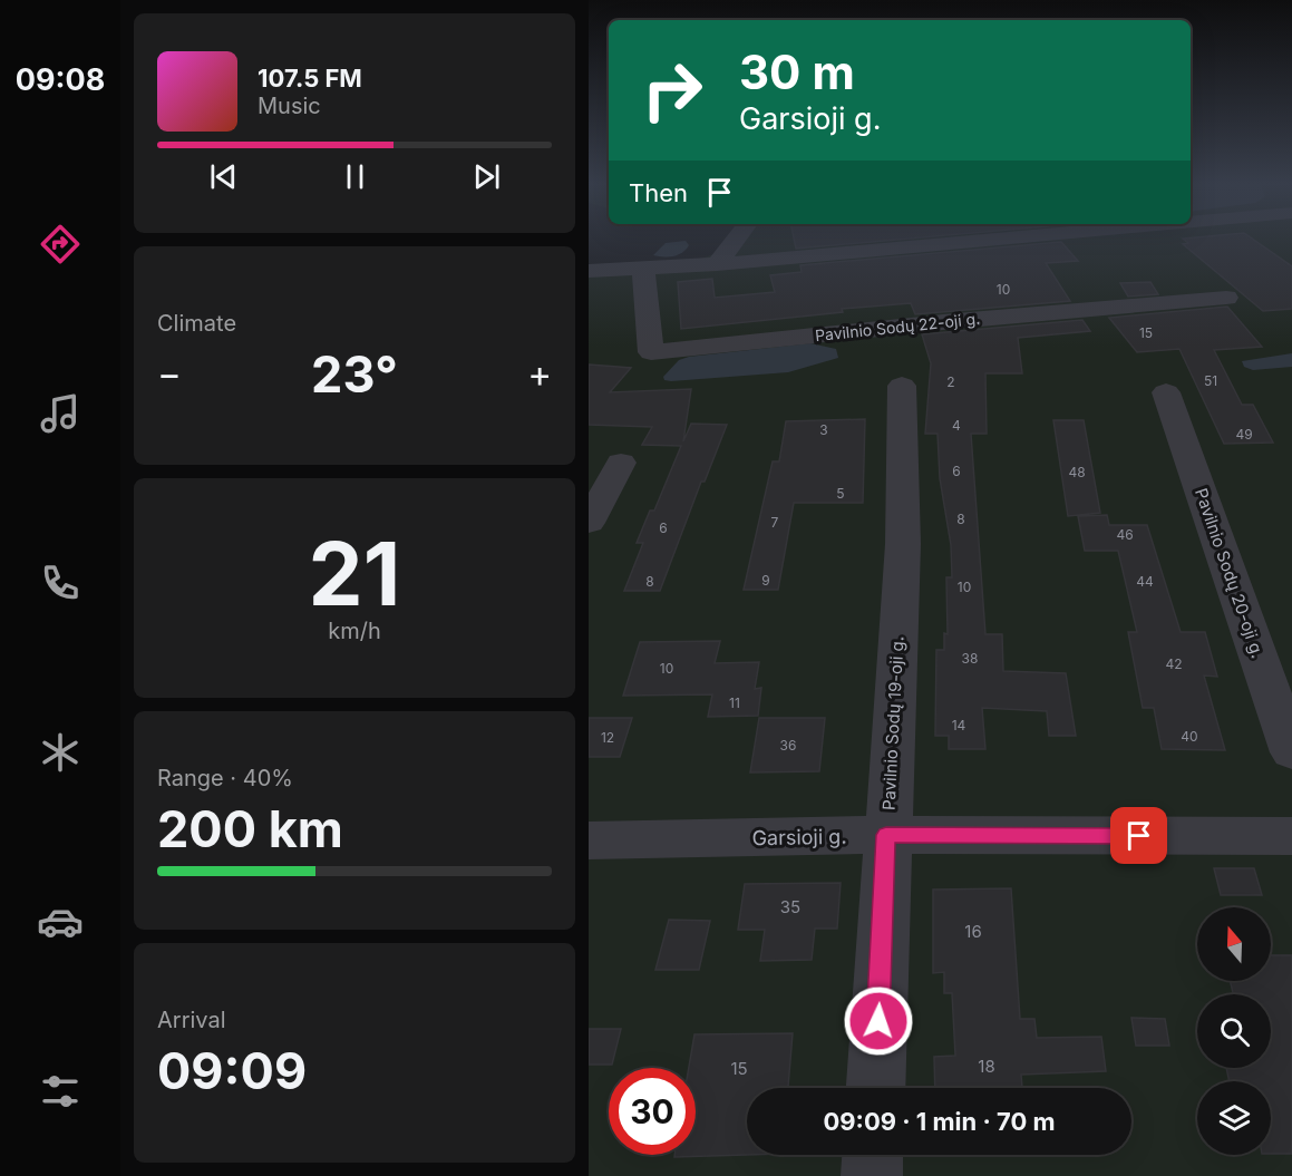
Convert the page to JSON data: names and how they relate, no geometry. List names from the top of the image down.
{
  "streets": {
    "street": [
      "Pavilnio Sodų 22-oji g.",
      "Pavilnio Sodų 20-oji g.",
      "Pavilnio Sodų 19-oji g.",
      "Garsioji g."
    ]
  },
  "crossings": [
    ["Pavilnio Sodų 19-oji g.", "Garsioji g."]
  ],
  "house_numbers": [
    "10",
    "15",
    "51",
    "2",
    "4",
    "3",
    "49",
    "6",
    "48",
    "5",
    "8",
    "7",
    "6",
    "46",
    "9",
    "8",
    "44",
    "10",
    "38",
    "42",
    "10",
    "11",
    "14",
    "40",
    "12",
    "36",
    "35",
    "16",
    "18",
    "15"
  ],
  "north": "top",
  "page": {
    "tabs": "09:08",
    "turn": ["30 m", "Garsioji g."],
    "song": ["107.5 FM", "Music"],
    "then": "Then",
    "tile": [
      "Climate",
      ["21", "km/h"],
      ["Range · 40%", "200 km"],
      ["Arrival", "09:09"]
    ],
    "heat": ["−", "23°", "+"],
    "limit": "30",
    "trip": "09:09 · 1 min · 70 m"
  }
}
